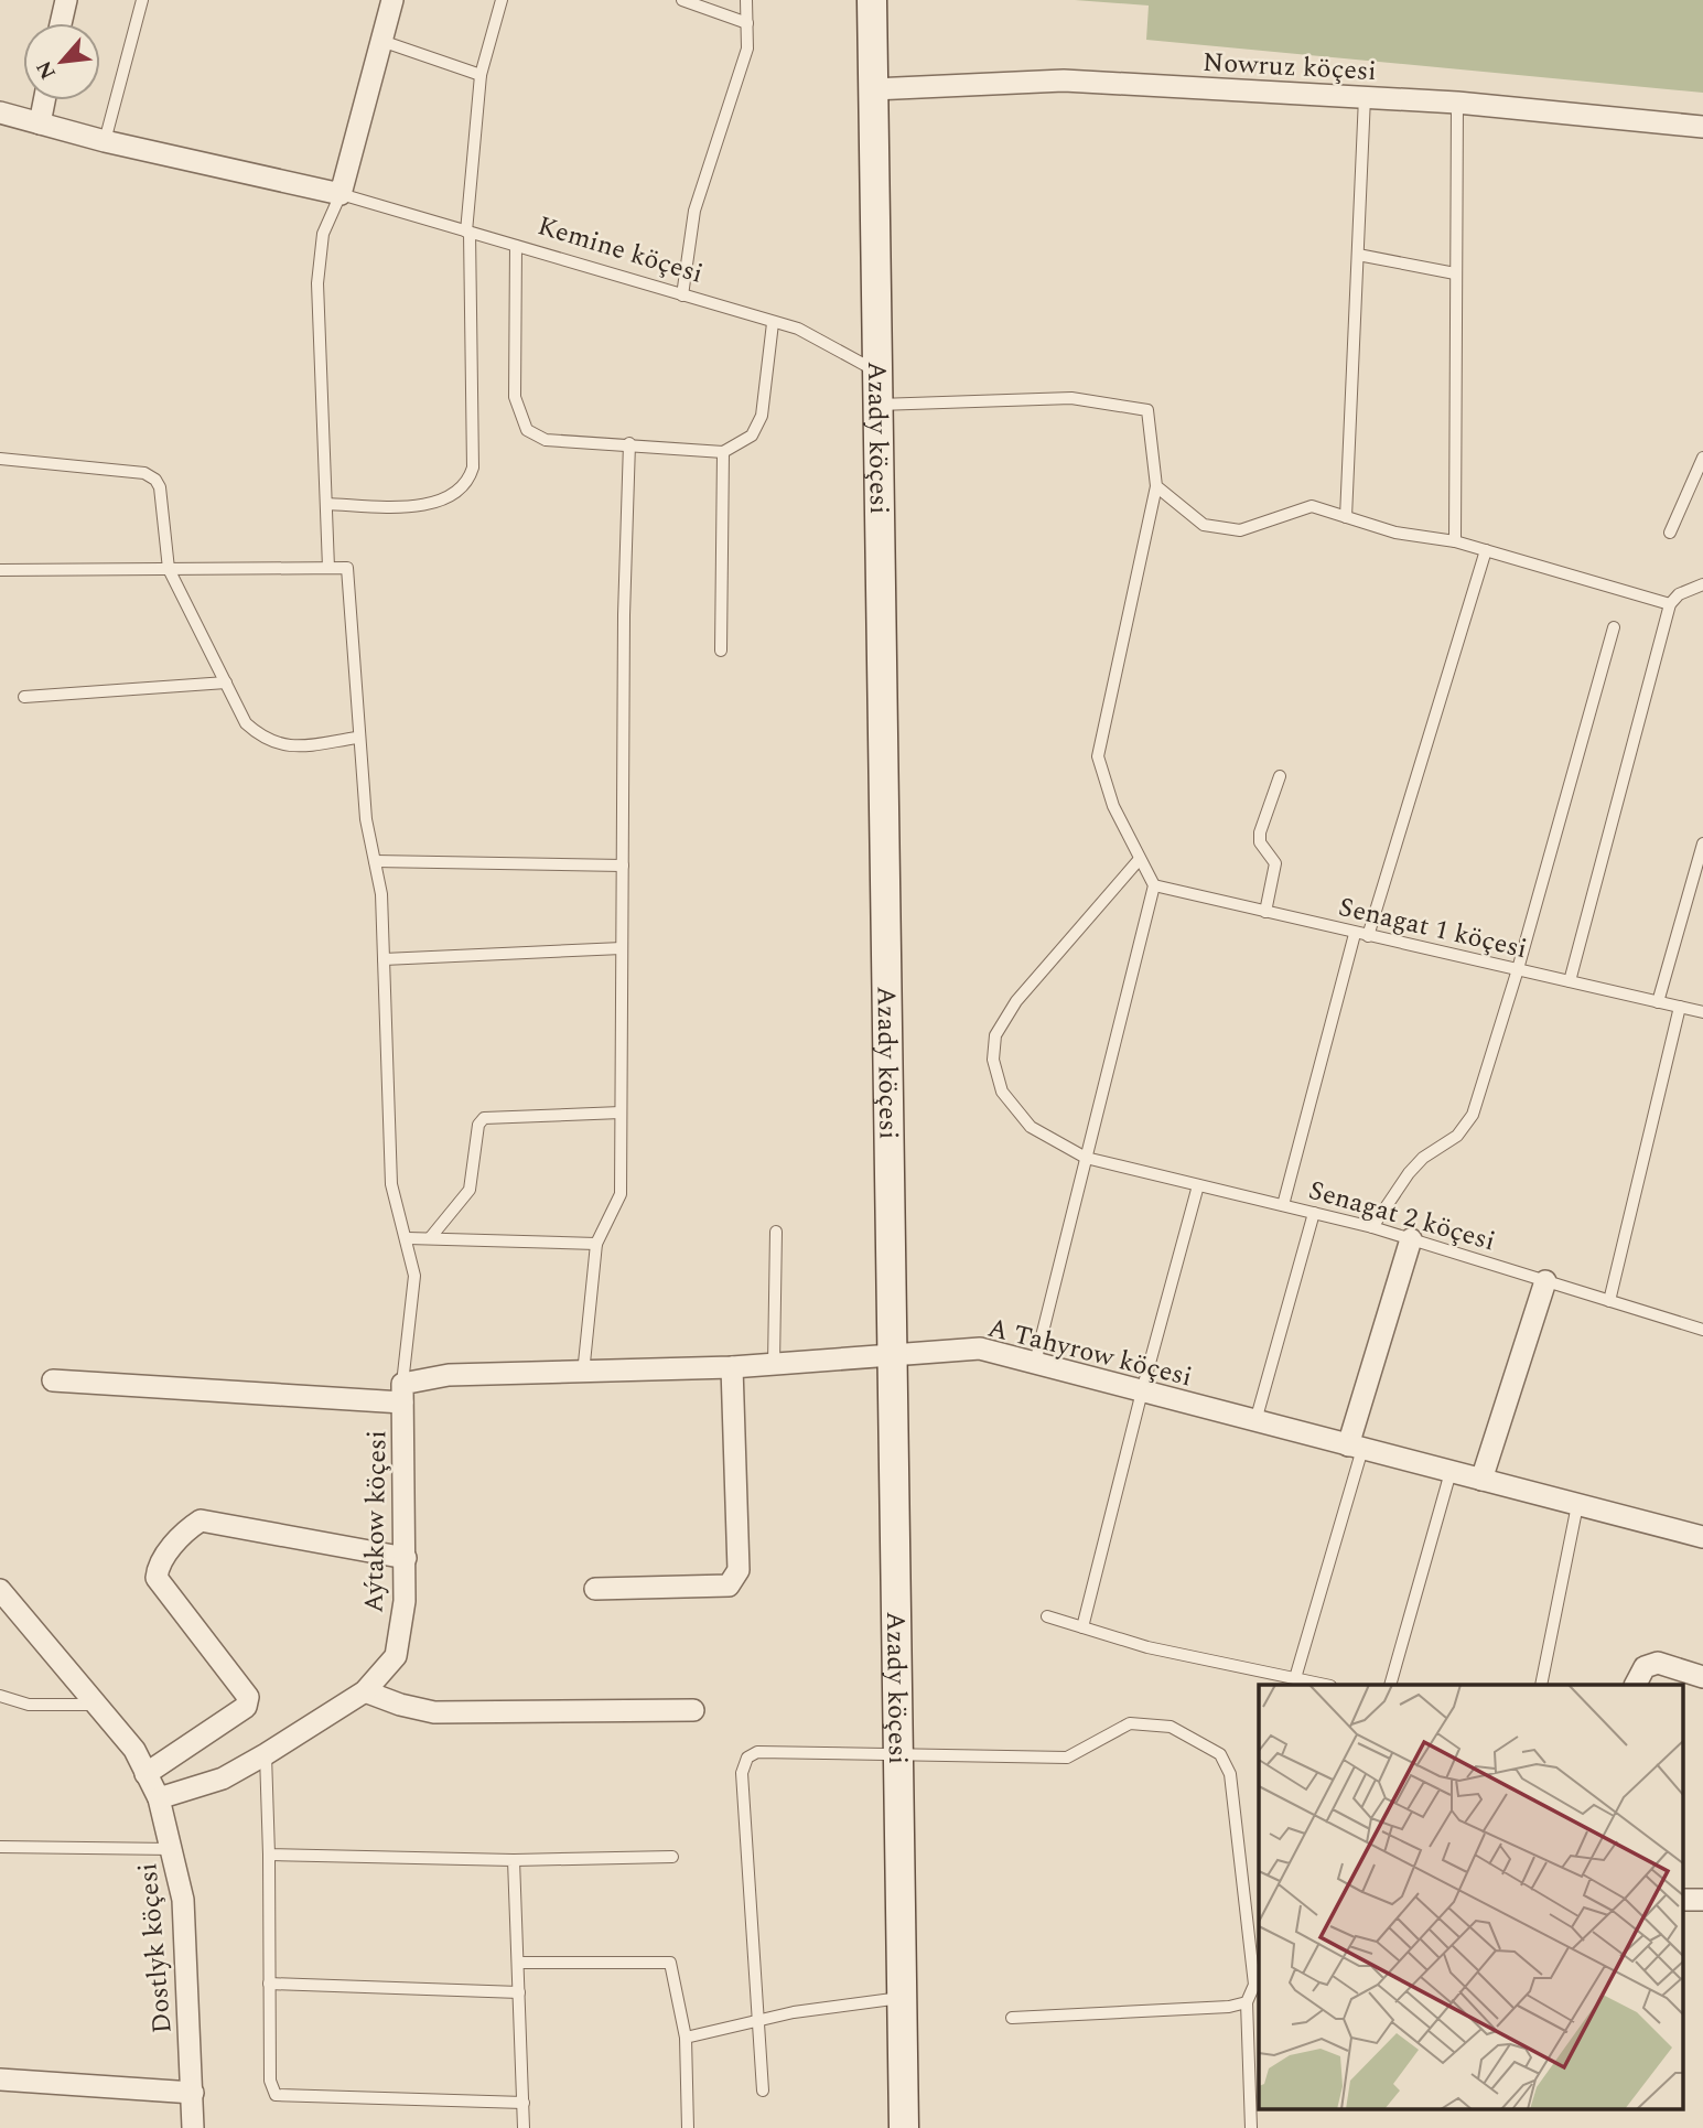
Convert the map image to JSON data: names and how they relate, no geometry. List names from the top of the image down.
{
  "streets": {
    "main road": ["Azady köçesi"],
    "street": [
      "Nowruz köçesi",
      "Kemine köçesi",
      "A Tahyrow köçesi",
      "Aýtakow köçesi",
      "Dostlyk köçesi"
    ],
    "lane": ["Senagat 1 köçesi", "Senagat 2 köçesi"]
  },
  "crossings": [
    ["Nowruz köçesi", "Azady köçesi"],
    ["Kemine köçesi", "Azady köçesi"],
    ["Azady köçesi", "A Tahyrow köçesi"],
    ["A Tahyrow köçesi", "Aýtakow köçesi"],
    ["Aýtakow köçesi", "Dostlyk köçesi"]
  ],
  "north": "bottom left"
}
